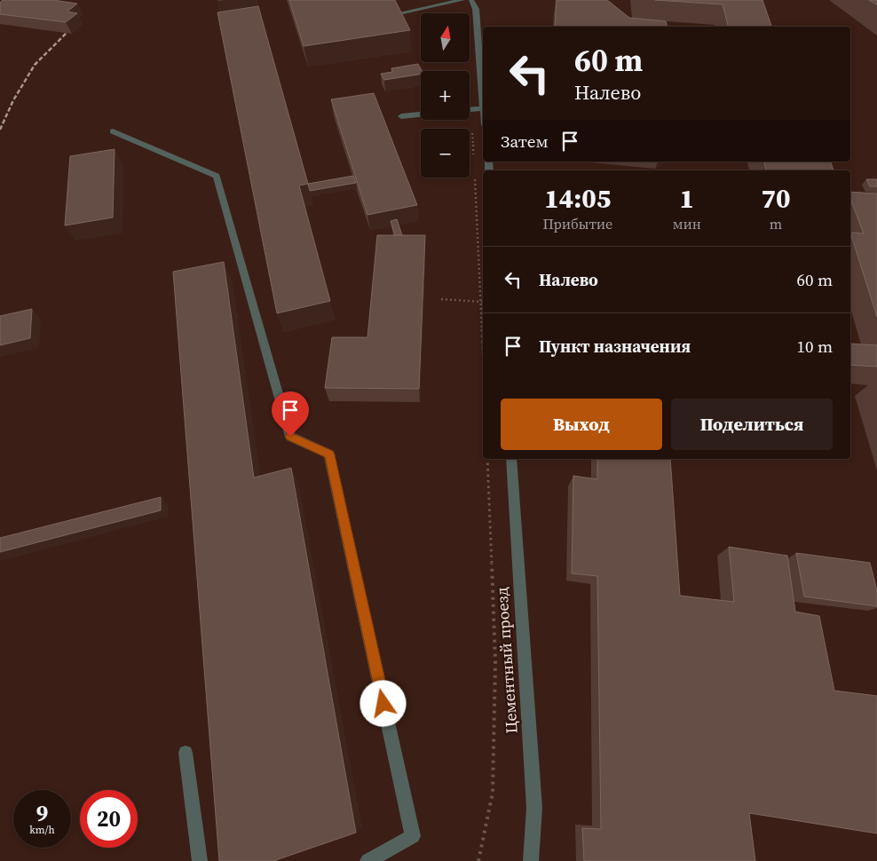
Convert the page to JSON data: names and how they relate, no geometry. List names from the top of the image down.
{
  "streets": {
    "street": ["Цементный проезд"]
  },
  "north": "top",
  "page": {
    "map_buttons": ["+", "−"],
    "turn": ["60 m", "Налево"],
    "then": "Затем",
    "eta": [
      "14:05",
      "Прибытие",
      "1",
      "мин",
      "70",
      "m"
    ],
    "list": [
      {
        "name": "Налево",
        "value": "60 m"
      },
      {
        "name": "Пункт назначения",
        "value": "10 m"
      }
    ],
    "buttons": ["Выход", "Поделиться"],
    "speed": "9 km/h",
    "limit": "20"
  }
}
